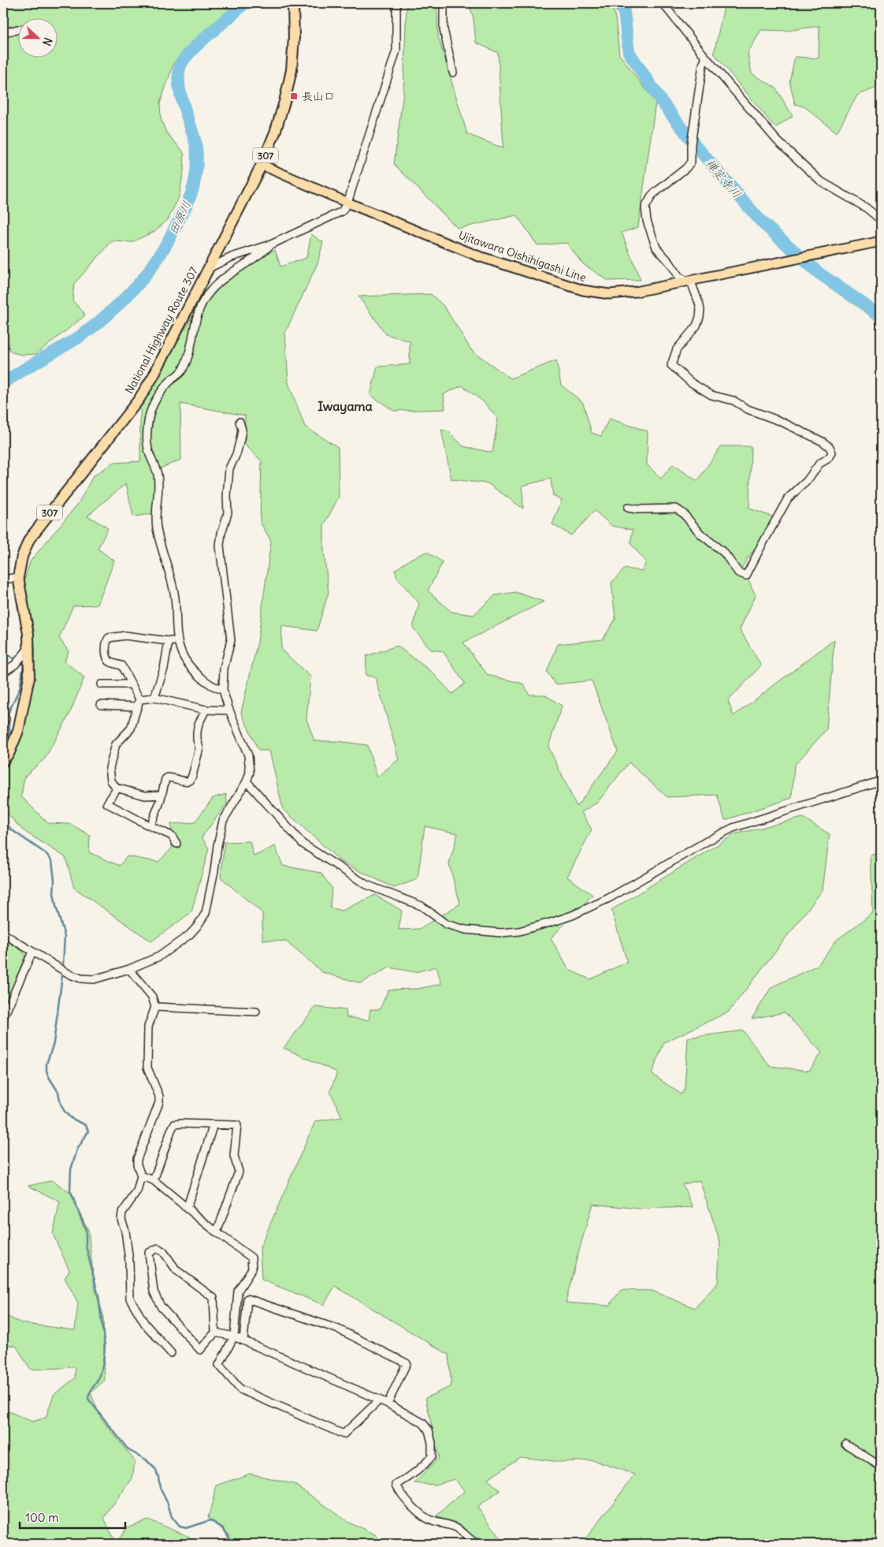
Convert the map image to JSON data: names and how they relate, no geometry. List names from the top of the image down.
{
  "streets": {
    "highway": ["307", "National Highway Route 307"],
    "main road": ["Ujitawara Oishihigashi Line"]
  },
  "crossings": [
    ["Ujitawara Oishihigashi Line", "National Highway Route 307"]
  ],
  "districts": ["Iwayama"],
  "water": ["禅定寺川", "田原川"],
  "places": {
    "transit": ["長山口"]
  },
  "scale_bar": "100 m",
  "north": "right"
}
